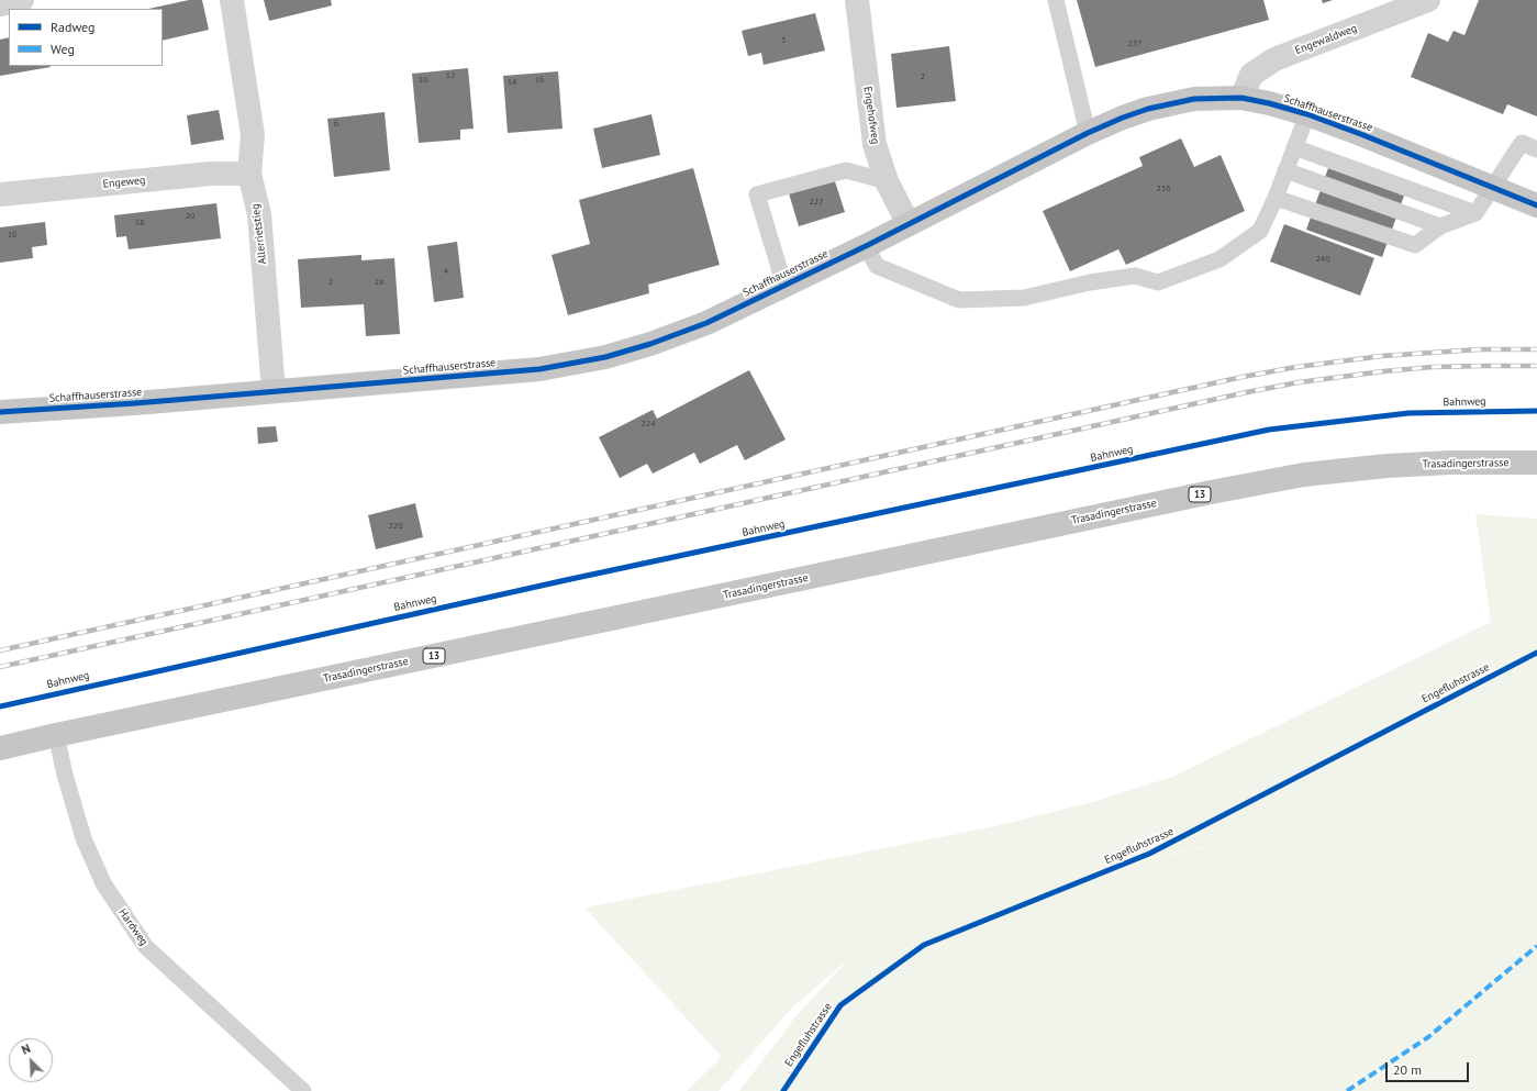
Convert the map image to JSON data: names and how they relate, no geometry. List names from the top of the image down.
{
  "streets": {
    "main road": ["Schaffhauserstrasse", "Trasadingerstrasse", "13"],
    "street": [
      "Engewaldweg",
      "Engehofweg",
      "Engeweg",
      "Allerrietstieg"
    ],
    "lane": ["Hardweg"],
    "cycle path": ["Bahnweg", "Engefluhstrasse"]
  },
  "crossings": [
    ["Engewaldweg", "Schaffhauserstrasse"],
    ["Schaffhauserstrasse", "Engehofweg"],
    ["Schaffhauserstrasse", "Allerrietstieg"],
    ["Engeweg", "Allerrietstieg"],
    ["Trasadingerstrasse", "Hardweg"]
  ],
  "house_numbers": [
    "3",
    "237",
    "12",
    "2",
    "10",
    "16",
    "14",
    "6",
    "236",
    "227",
    "20",
    "18",
    "16",
    "240",
    "4",
    "2",
    "2a",
    "224",
    "220"
  ],
  "legend": ["Radweg", "Weg"],
  "scale_bar": "20 m",
  "north": "top left"
}
